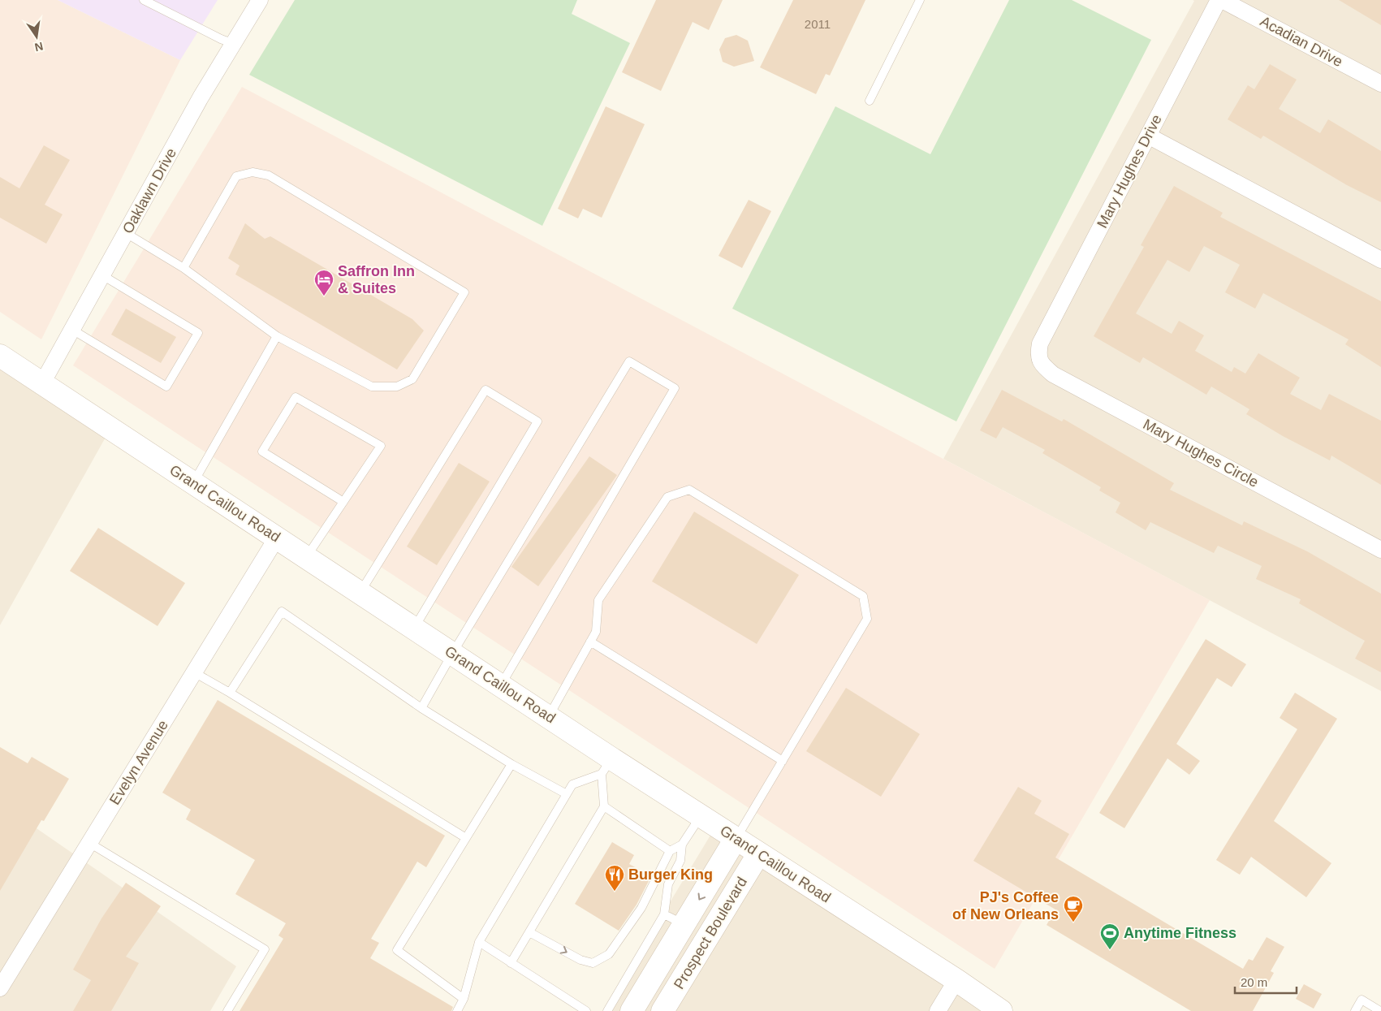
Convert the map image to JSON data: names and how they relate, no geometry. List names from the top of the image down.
{
  "streets": {
    "main road": ["Grand Caillou Road", "Prospect Boulevard"],
    "street": [
      "Acadian Drive",
      "Mary Hughes Drive",
      "Oaklawn Drive",
      "Mary Hughes Circle",
      "Evelyn Avenue"
    ]
  },
  "crossings": [
    ["Acadian Drive", "Mary Hughes Drive"],
    ["Mary Hughes Drive", "Mary Hughes Circle"],
    ["Oaklawn Drive", "Grand Caillou Road"],
    ["Grand Caillou Road", "Evelyn Avenue"],
    ["Grand Caillou Road", "Prospect Boulevard"]
  ],
  "places": {
    "hotel": ["Saffron Inn & Suites"],
    "restaurant": ["Burger King"],
    "cafe": ["PJ's Coffee of New Orleans"],
    "sports": ["Anytime Fitness"]
  },
  "house_numbers": ["2011"],
  "scale_bar": "20 m",
  "north": "bottom"
}
